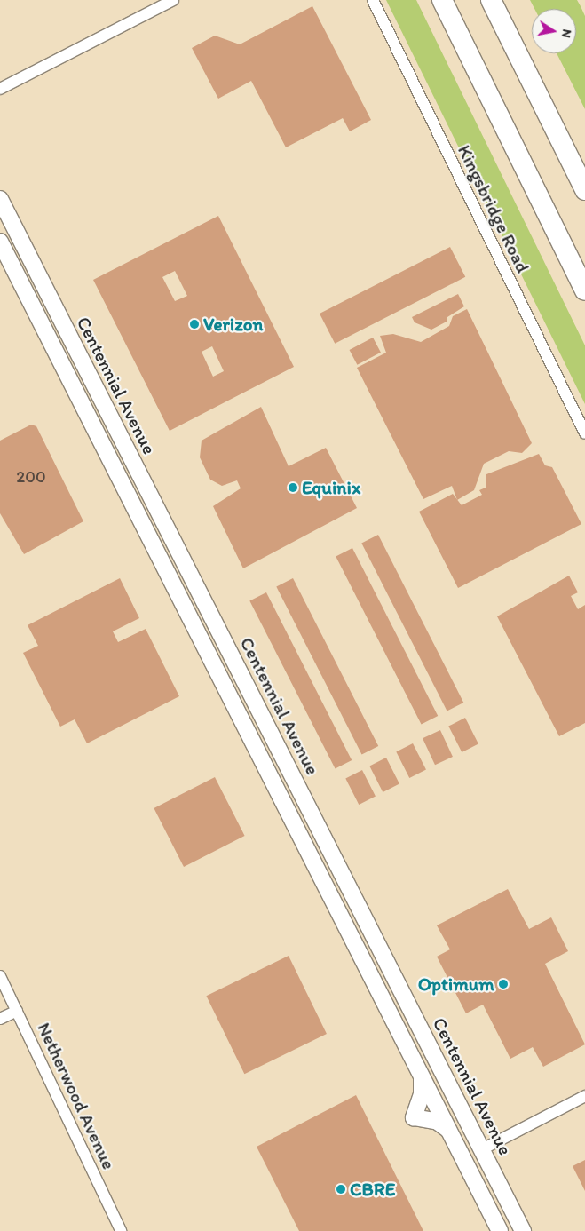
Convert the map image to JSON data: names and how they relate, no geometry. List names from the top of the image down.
{
  "streets": {
    "main road": ["Centennial Avenue"],
    "street": ["Kingsbridge Road", "Netherwood Avenue"]
  },
  "places": [
    "Verizon",
    "Equinix",
    "Optimum",
    "CBRE"
  ],
  "house_numbers": ["200"],
  "north": "right"
}
